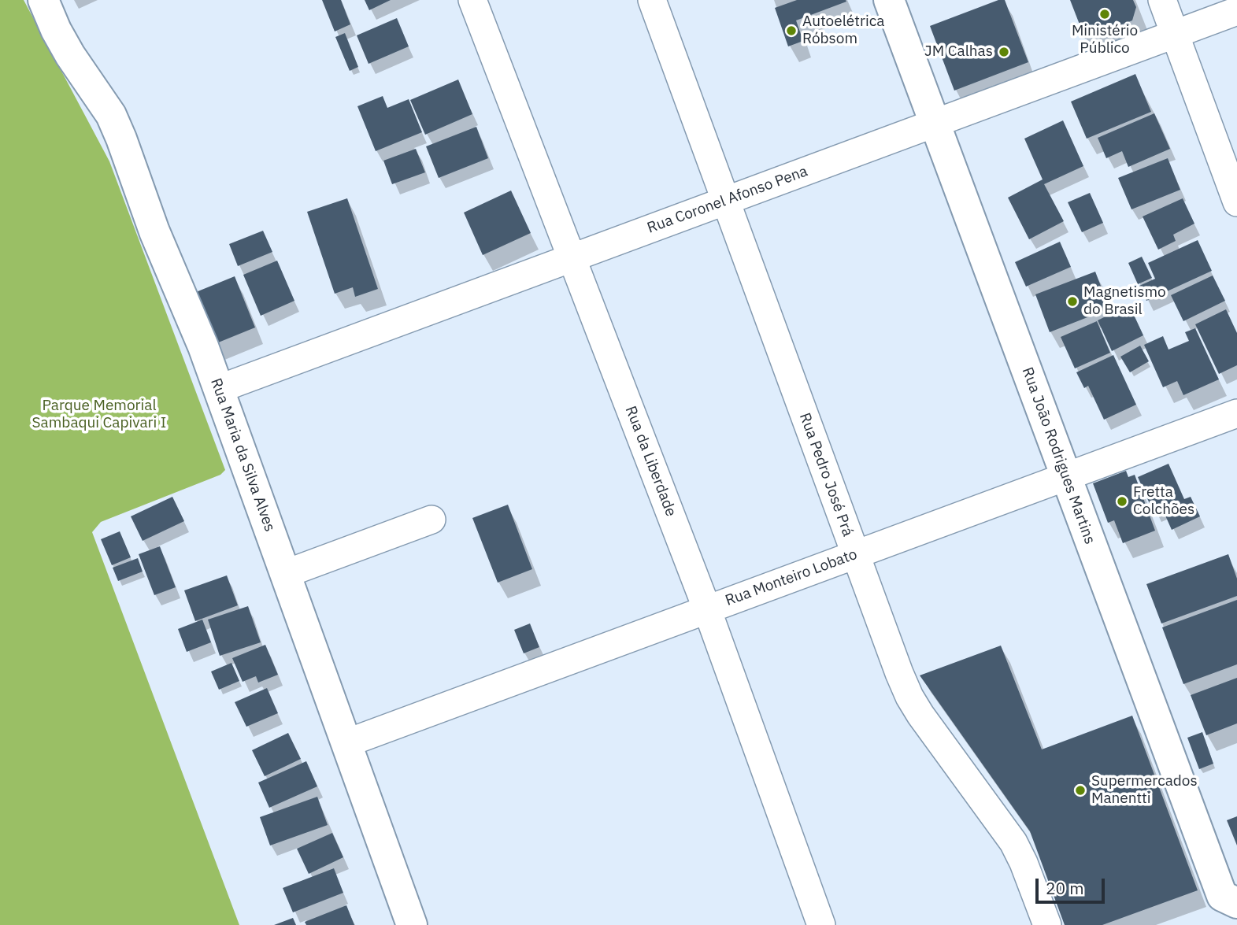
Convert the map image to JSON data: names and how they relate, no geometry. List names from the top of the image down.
{
  "streets": {
    "street": [
      "Rua Coronel Afonso Pena",
      "Rua Maria da Silva Alves",
      "Rua João Rodrigues Martins",
      "Rua da Liberdade",
      "Rua Pedro José Prá",
      "Rua Monteiro Lobato"
    ]
  },
  "crossings": [
    ["Rua Coronel Afonso Pena", "Rua Maria da Silva Alves"],
    ["Rua Coronel Afonso Pena", "Rua João Rodrigues Martins"],
    ["Rua Coronel Afonso Pena", "Rua da Liberdade"],
    ["Rua Coronel Afonso Pena", "Rua Pedro José Prá"],
    ["Rua Maria da Silva Alves", "Rua Monteiro Lobato"],
    ["Rua João Rodrigues Martins", "Rua Monteiro Lobato"],
    ["Rua da Liberdade", "Rua Monteiro Lobato"],
    ["Rua Pedro José Prá", "Rua Monteiro Lobato"]
  ],
  "parks": ["Parque Memorial Sambaqui Capivari I"],
  "places": [
    "Ministério Público",
    "Autoelétrica Róbsom",
    "JM Calhas",
    "Magnetismo do Brasil",
    "Fretta Colchões",
    "Supermercados Manentti"
  ],
  "scale_bar": "20 m"
}
